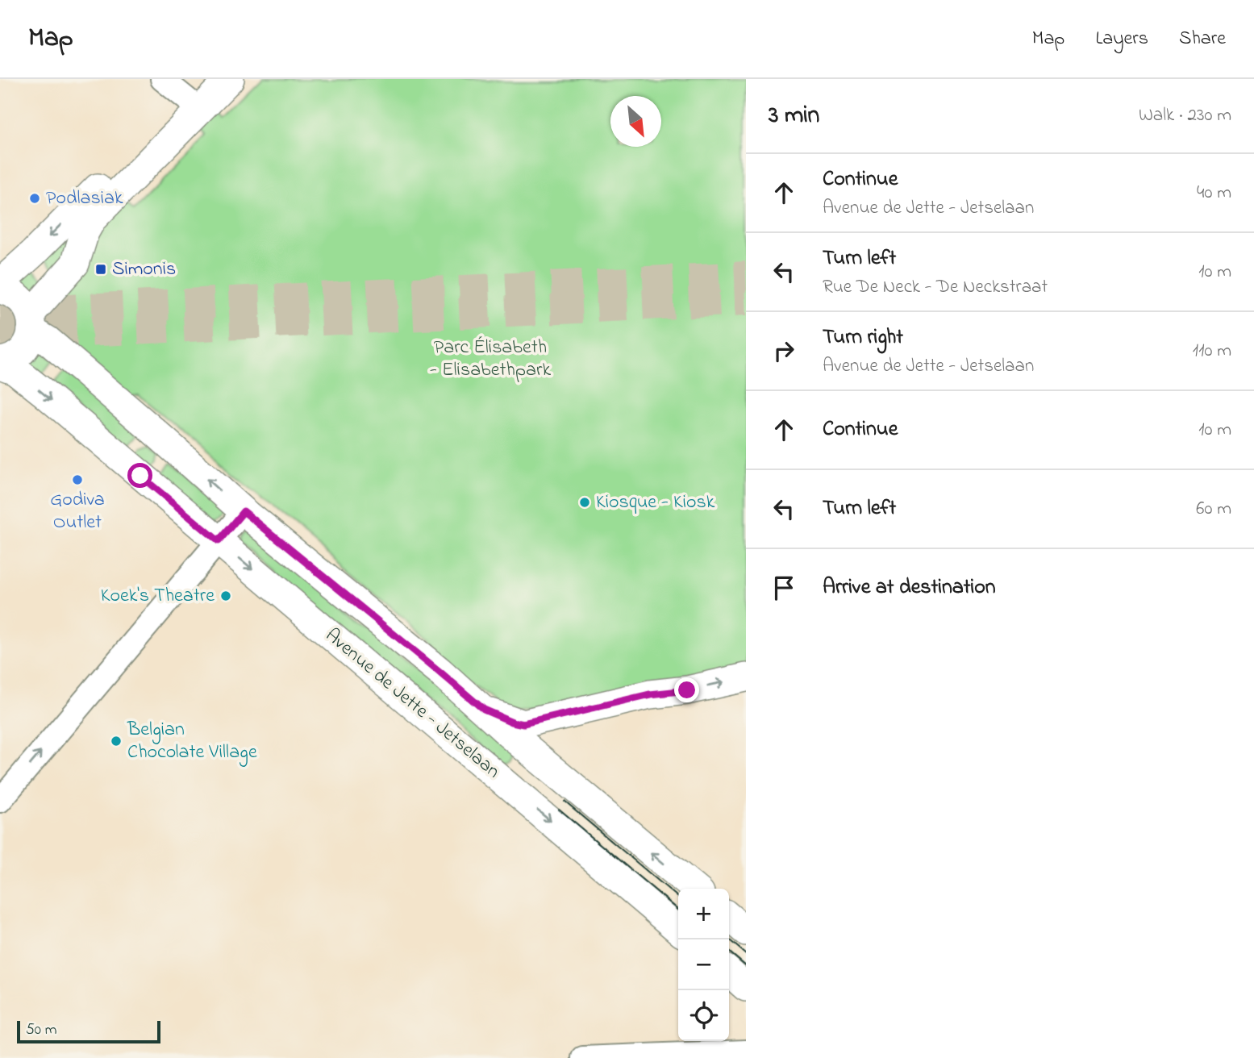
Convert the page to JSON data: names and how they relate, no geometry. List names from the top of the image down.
{
  "streets": {
    "main road": ["Avenue de Jette - Jetselaan"]
  },
  "parks": ["Parc Élisabeth - Elisabethpark"],
  "places": {
    "other": [
      "Podlasiak",
      "Godiva Outlet",
      "Kiosque - Kiosk",
      "Koek's Theatre",
      "Belgian Chocolate Village"
    ],
    "transit": ["Simonis"]
  },
  "scale_bar": "50 m",
  "north": "bottom right",
  "page": {
    "header": "Map",
    "nav": ["Map", "Layers", "Share"],
    "heading": ["3 min", "Walk · 230 m"],
    "list": [
      ["Continue", "Avenue de Jette - Jetselaan", "40 m"],
      ["Turn left", "Rue De Neck - De Neckstraat", "10 m"],
      ["Turn right", "Avenue de Jette - Jetselaan", "110 m"],
      ["Continue", "10 m"],
      ["Turn left", "60 m"],
      "Arrive at destination"
    ],
    "map_buttons": ["+", "−"],
    "scale": "50 m"
  }
}
